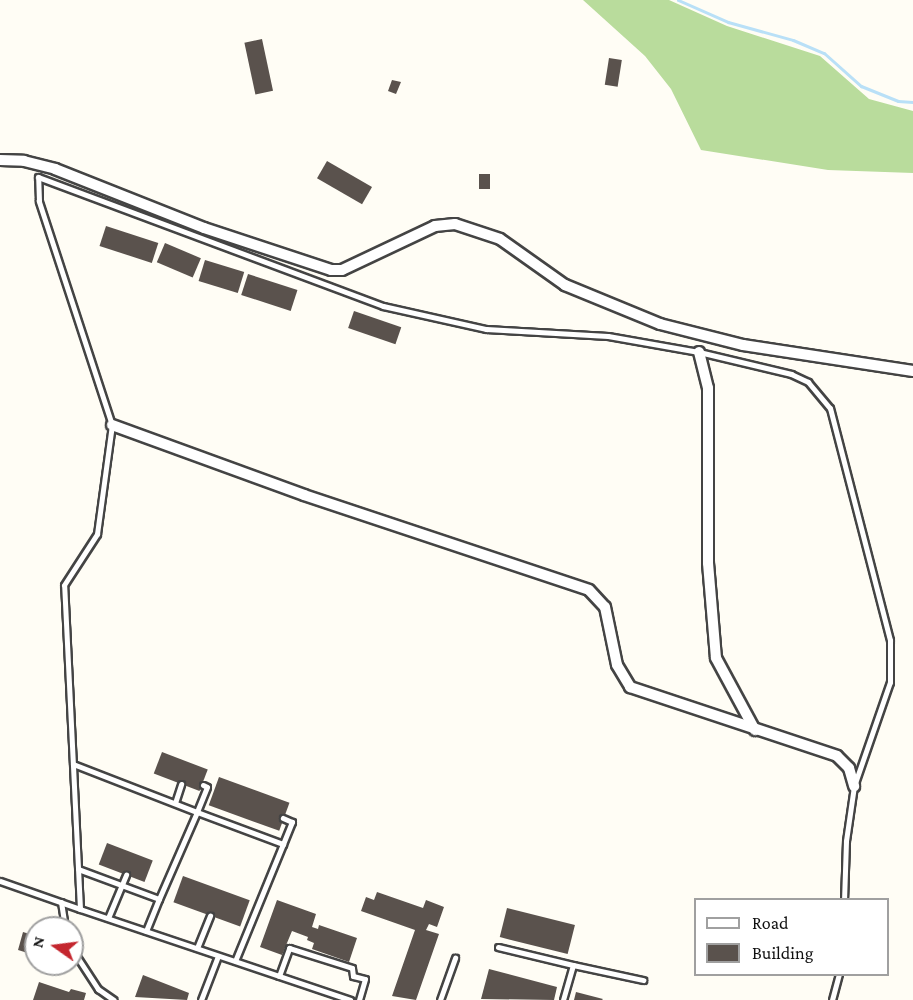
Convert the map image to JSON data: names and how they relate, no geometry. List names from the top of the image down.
{
  "legend": ["Road", "Building"],
  "north": "left"
}
